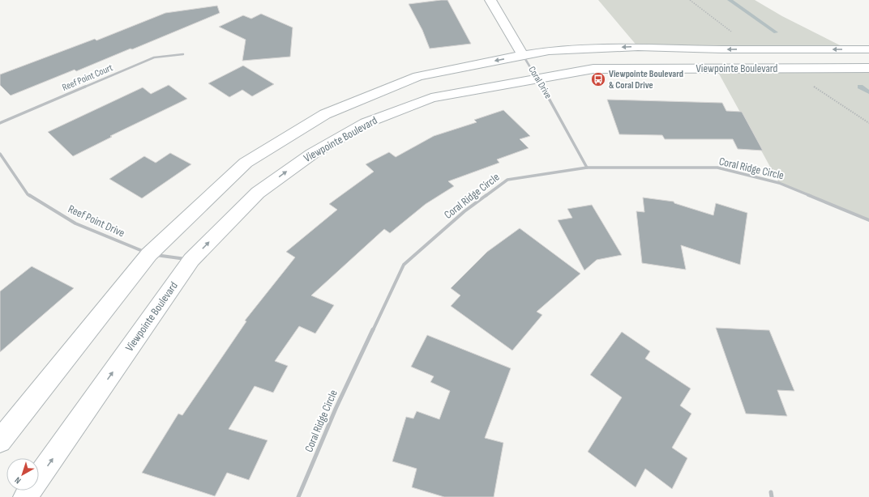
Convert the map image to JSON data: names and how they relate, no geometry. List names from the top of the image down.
{
  "streets": {
    "street": [
      "Viewpointe Boulevard",
      "Reef Point Court",
      "Coral Drive",
      "Coral Ridge Circle",
      "Reef Point Drive"
    ]
  },
  "crossings": [
    ["Viewpointe Boulevard", "Coral Drive"],
    ["Viewpointe Boulevard", "Reef Point Drive"],
    ["Coral Drive", "Coral Ridge Circle"]
  ],
  "places": {
    "bus stop": ["Viewpointe Boulevard & Coral Drive"]
  },
  "north": "bottom left"
}
